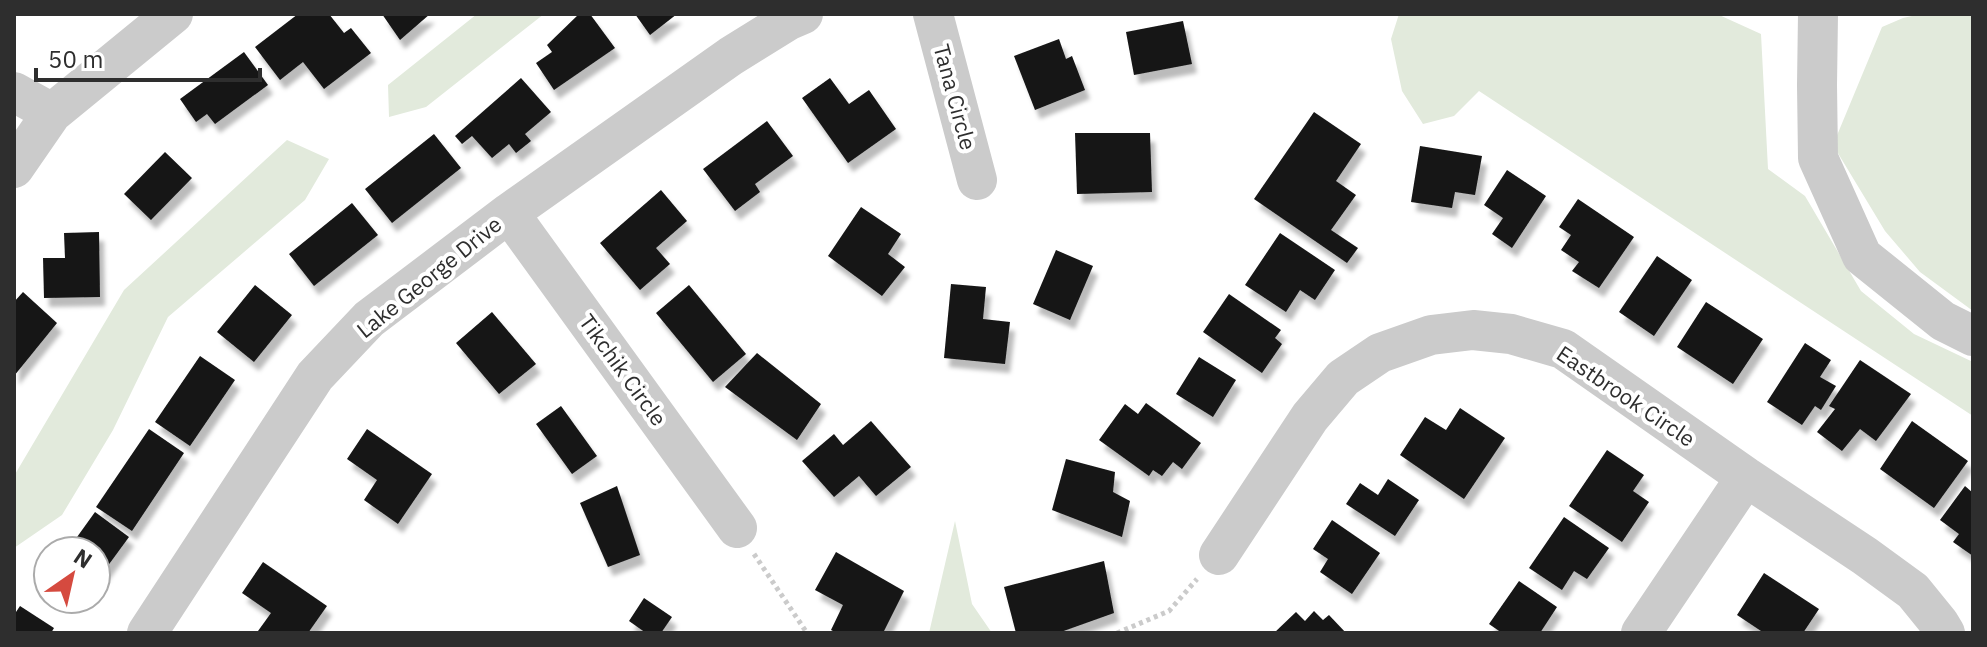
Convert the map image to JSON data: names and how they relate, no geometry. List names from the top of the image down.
{
  "streets": {
    "street": [
      "Tana Circle",
      "Lake George Drive",
      "Tikchik Circle",
      "Eastbrook Circle"
    ]
  },
  "crossings": [
    ["Lake George Drive", "Tikchik Circle"]
  ],
  "scale_bar": "50 m",
  "north": "top right"
}
